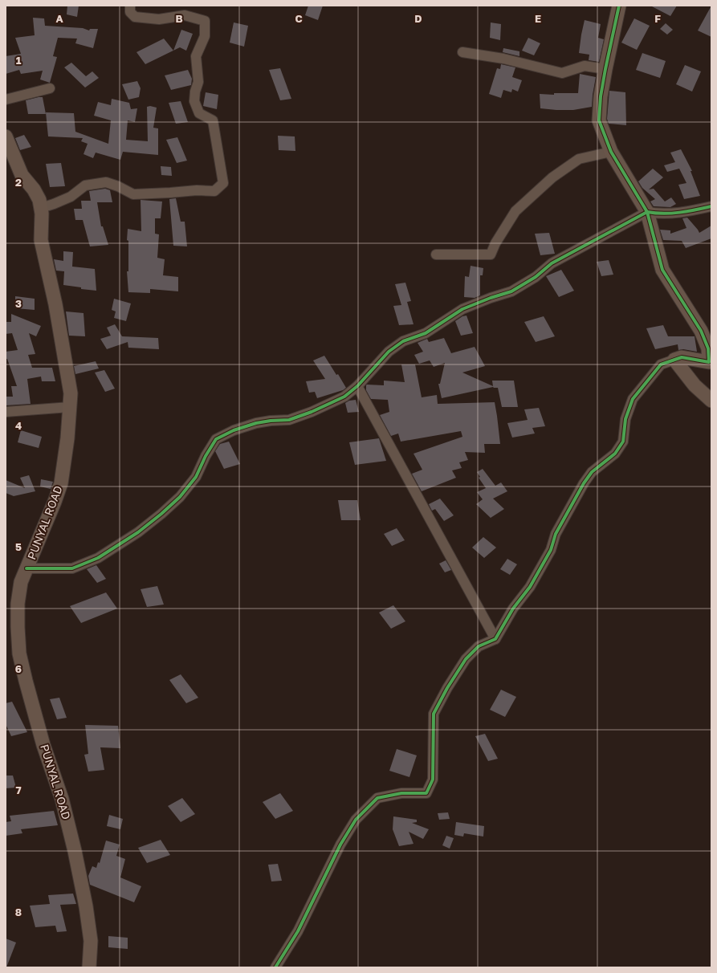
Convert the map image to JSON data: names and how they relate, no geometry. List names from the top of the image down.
{
  "streets": {
    "main road": ["PUNYAL ROAD"]
  },
  "grid": {
    "columns": [
      "A",
      "B",
      "C",
      "D",
      "E",
      "F"
    ],
    "rows": [
      "1",
      "2",
      "3",
      "4",
      "5",
      "6",
      "7",
      "8"
    ]
  }
}
